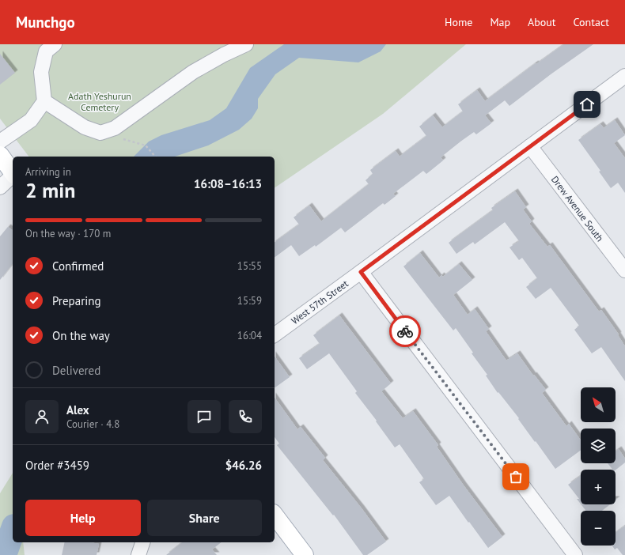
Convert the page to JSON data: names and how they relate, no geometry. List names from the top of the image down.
{
  "streets": {
    "street": ["Drew Avenue South", "West 57th Street"]
  },
  "crossings": [
    ["Drew Avenue South", "West 57th Street"]
  ],
  "parks": ["Adath Yeshurun Cemetery"],
  "north": "top left",
  "page": {
    "header": "Munchgo",
    "nav": [
      "Home",
      "Map",
      "About",
      "Contact"
    ],
    "heading": ["2 min", "Arriving in", "16:08–16:13"],
    "panel": [
      "Alex",
      "Courier · 4.8",
      "Order #3459",
      "$46.26"
    ],
    "bar": "On the way · 170 m",
    "list": [
      ["Confirmed", "15:55"],
      ["Preparing", "15:59"],
      ["On the way", "16:04"],
      "Delivered"
    ],
    "map_buttons": ["+", "−"],
    "buttons": ["Help", "Share"]
  }
}
